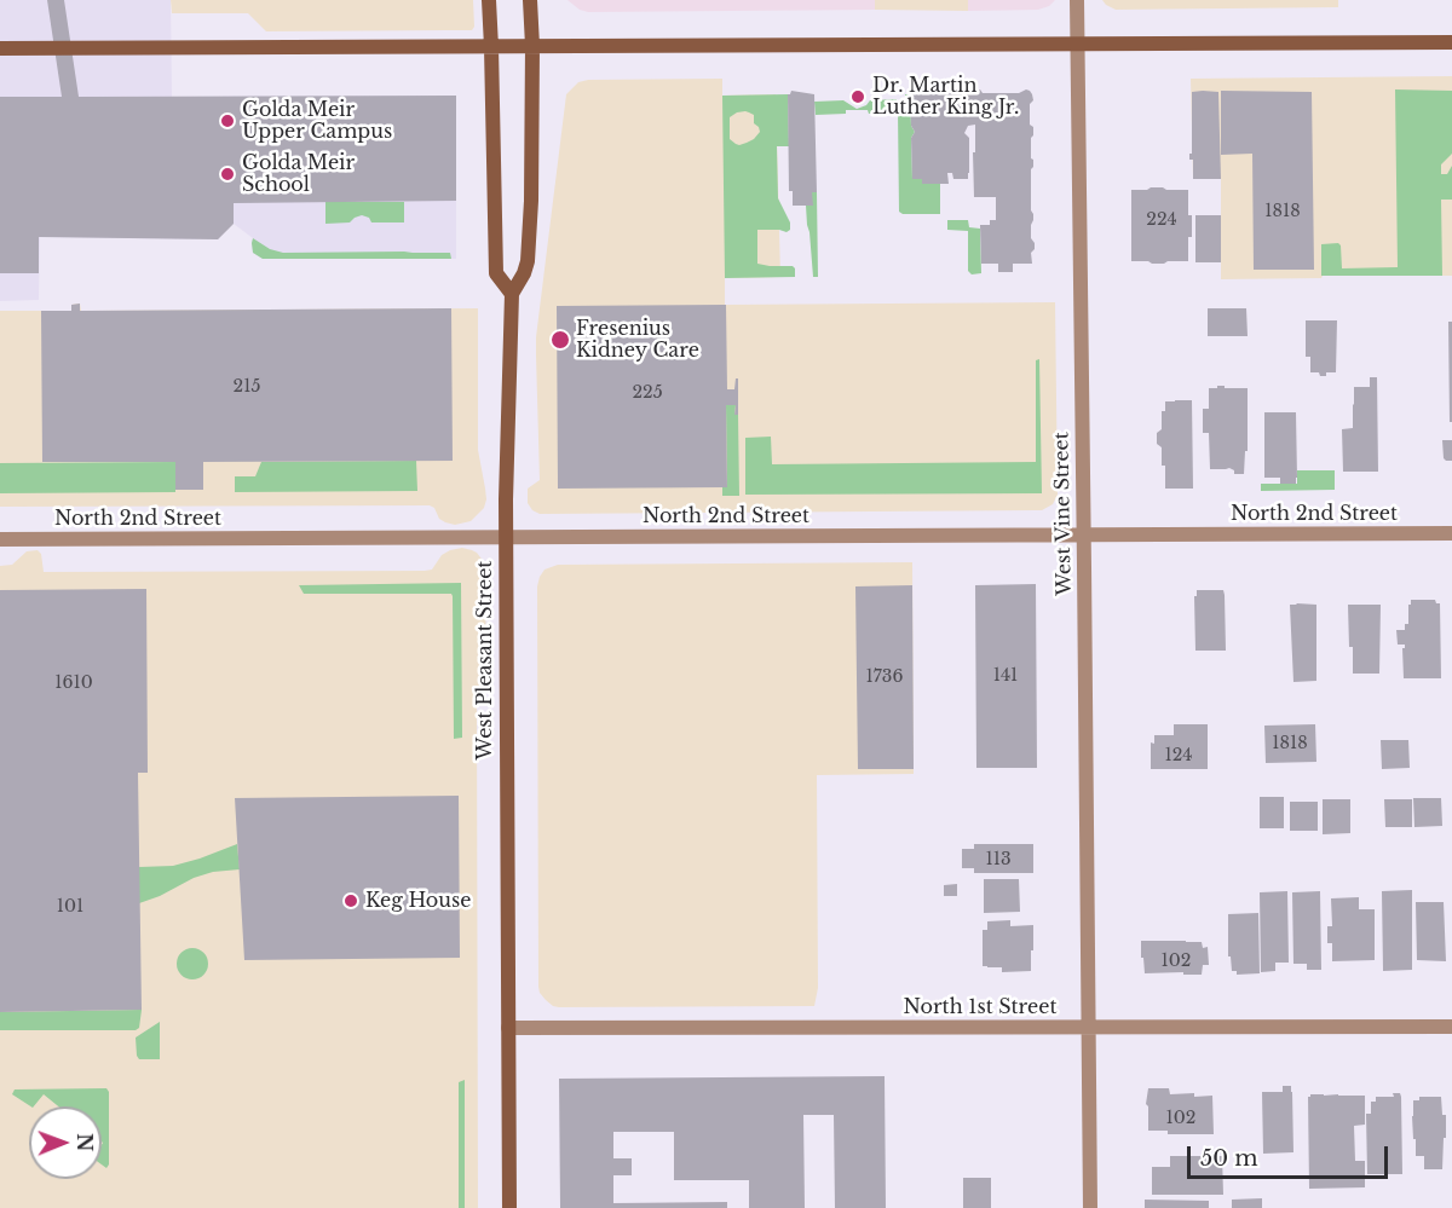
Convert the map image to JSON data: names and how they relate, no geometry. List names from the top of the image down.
{
  "streets": {
    "main road": ["West Pleasant Street"],
    "street": ["West Vine Street", "North 2nd Street", "North 1st Street"]
  },
  "crossings": [
    ["West Vine Street", "North 2nd Street"],
    ["West Vine Street", "North 1st Street"],
    ["North 2nd Street", "West Pleasant Street"],
    ["West Pleasant Street", "North 1st Street"]
  ],
  "places": [
    "Dr. Martin Luther King Jr.",
    "Golda Meir Upper Campus",
    "Golda Meir School",
    "Fresenius Kidney Care",
    "Keg House"
  ],
  "house_numbers": [
    "1818",
    "224",
    "215",
    "225",
    "141",
    "1736",
    "1610",
    "1818",
    "124",
    "113",
    "101",
    "102",
    "102"
  ],
  "scale_bar": "50 m",
  "north": "right"
}
